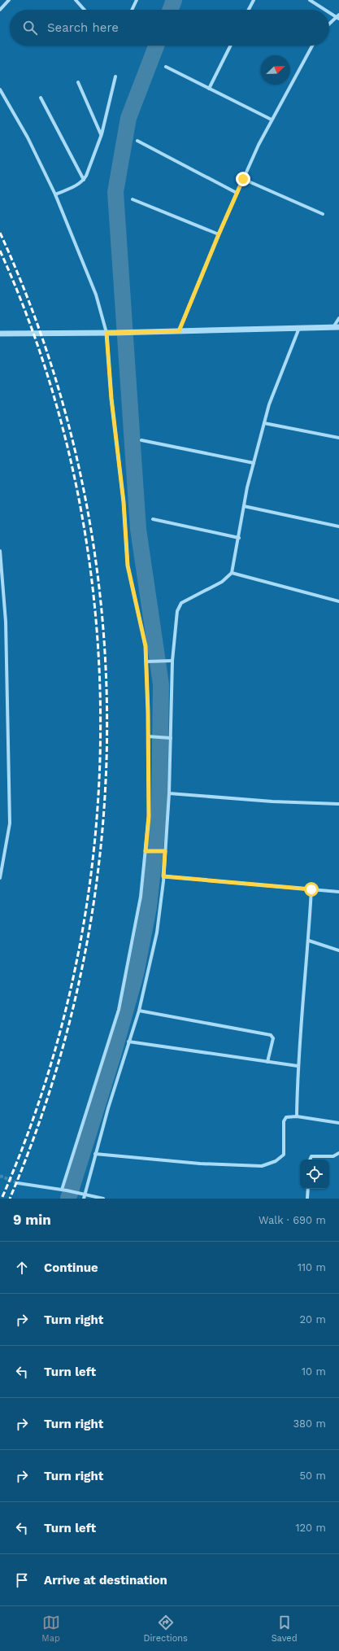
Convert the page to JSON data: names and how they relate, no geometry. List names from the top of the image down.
{
  "north": "top right",
  "page": {
    "search": "Search here",
    "heading": ["9 min", "Walk · 690 m"],
    "list": [
      ["Continue", "110 m"],
      ["Turn right", "20 m"],
      ["Turn left", "10 m"],
      ["Turn right", "380 m"],
      ["Turn right", "50 m"],
      ["Turn left", "120 m"],
      "Arrive at destination"
    ],
    "nav": ["Map", "Directions", "Saved"]
  }
}
